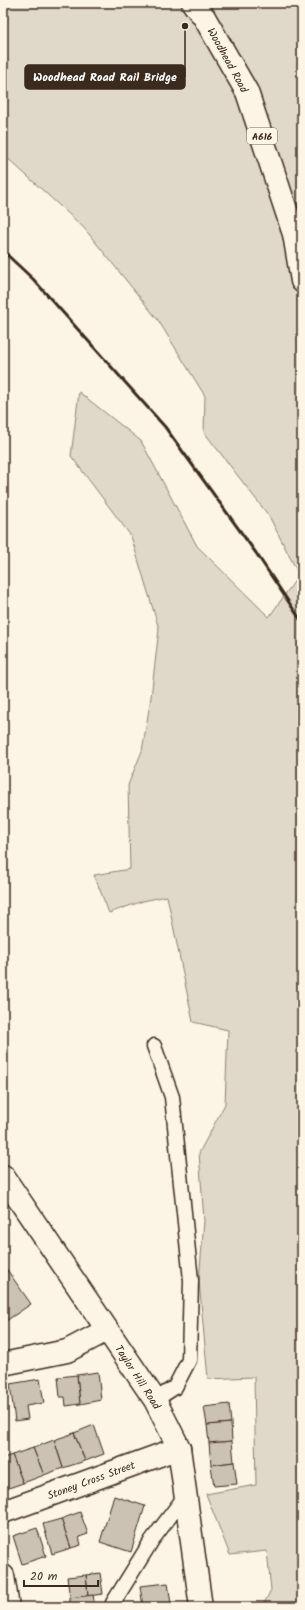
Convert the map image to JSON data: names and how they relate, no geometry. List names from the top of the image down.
{
  "streets": {
    "street": [
      "Woodhead Road",
      "A616",
      "Taylor Hill Road",
      "Stoney Cross Street"
    ]
  },
  "crossings": [
    ["Taylor Hill Road", "Stoney Cross Street"]
  ],
  "places": ["Woodhead Road Rail Bridge"],
  "scale_bar": "20 m"
}
